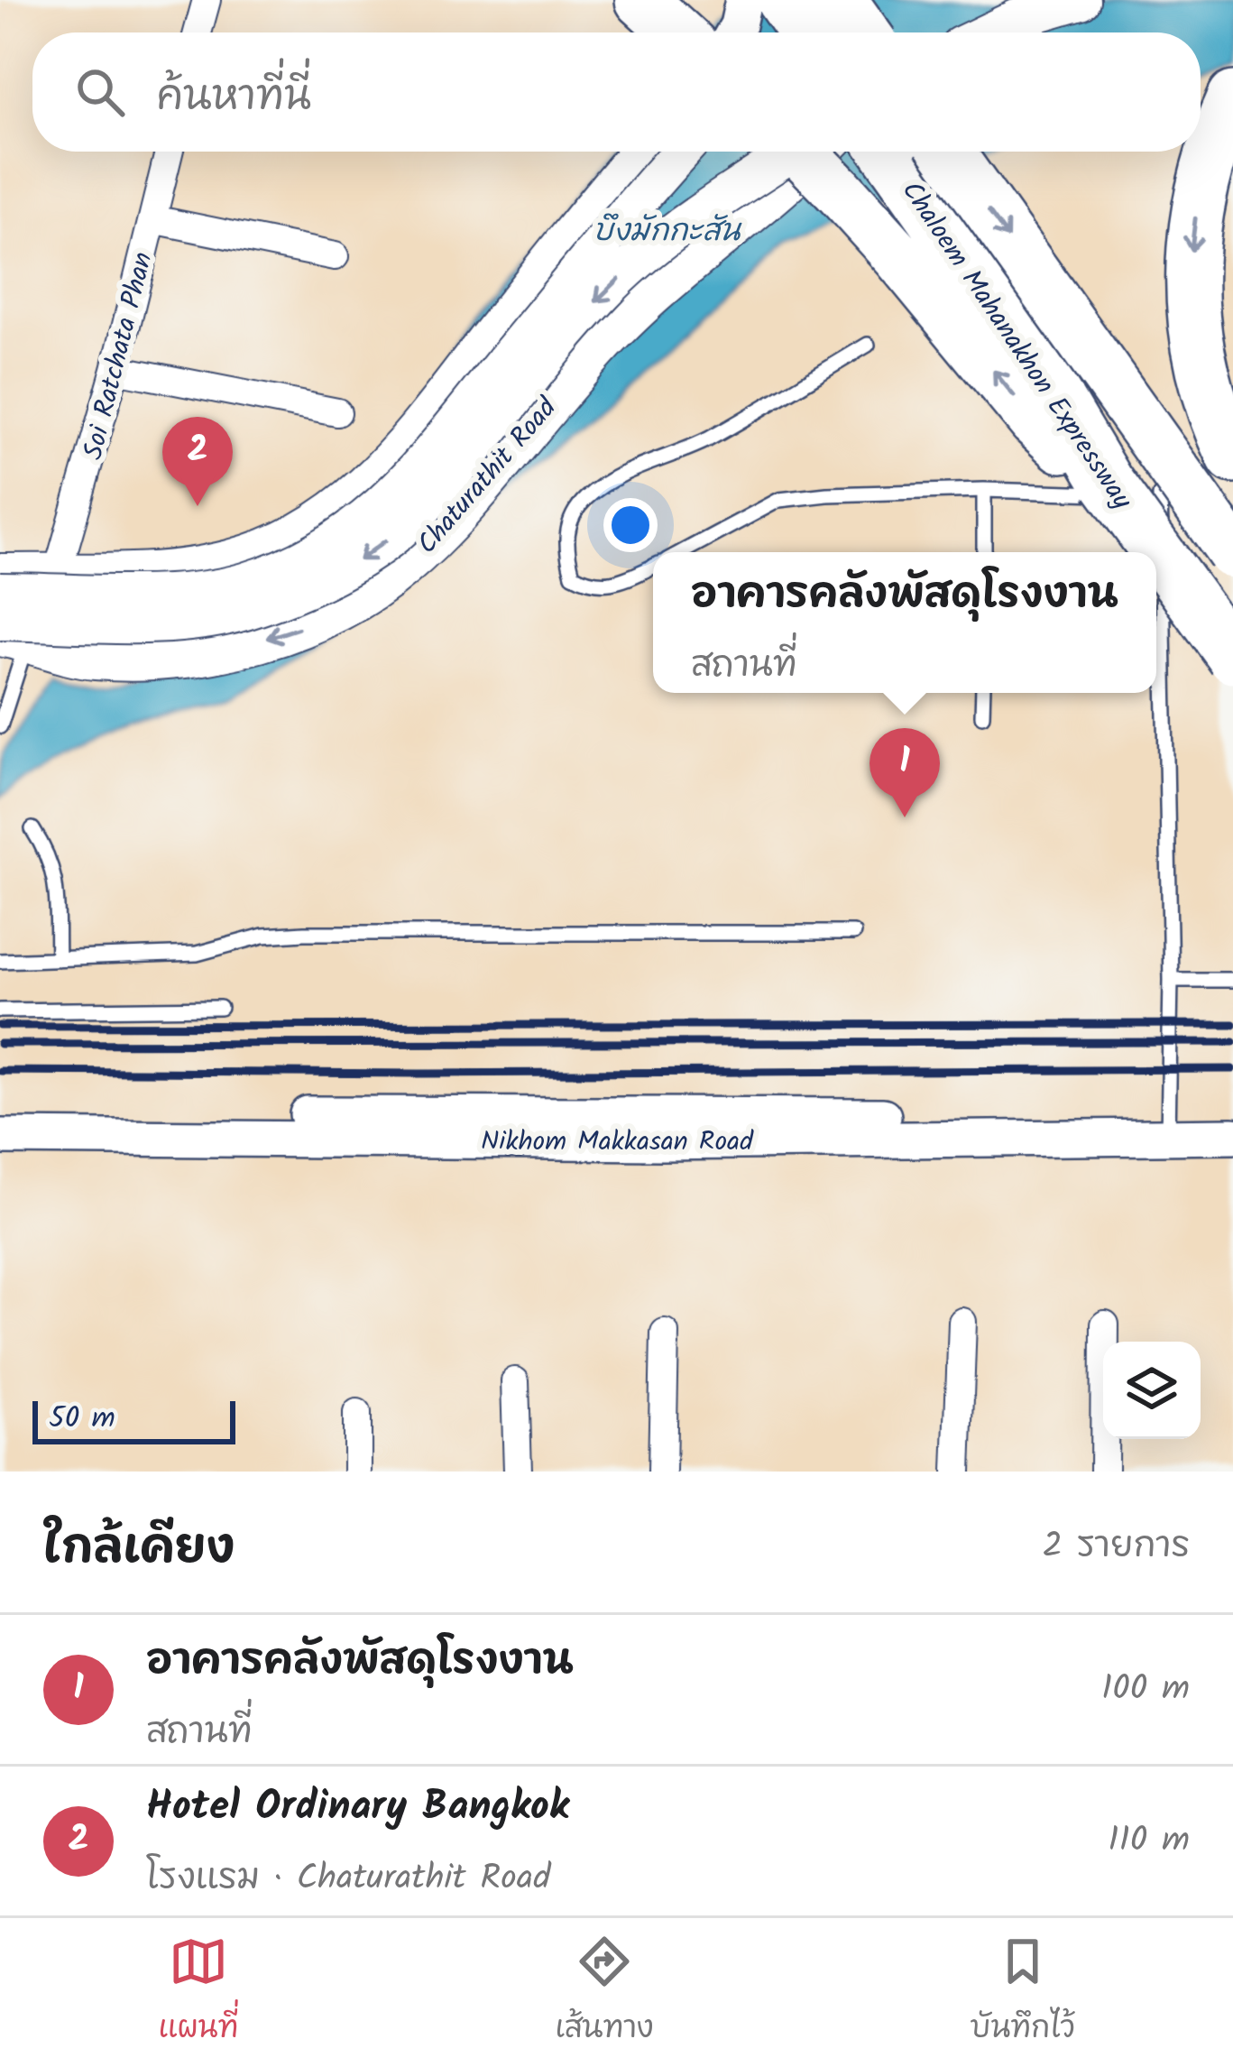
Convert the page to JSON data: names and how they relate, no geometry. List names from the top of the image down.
{
  "streets": {
    "highway": ["Chaloem Mahanakhon Expressway"],
    "main road": ["Chaturathit Road"],
    "street": ["Soi Ratchata Phan", "Nikhom Makkasan Road"]
  },
  "water": ["บึงมักกะสัน"],
  "scale_bar": "50 m",
  "page": {
    "search": "ค้นหาที่นี่",
    "pins": ["2", "1"],
    "popup": ["อาคารคลังพัสดุโรงงาน", "สถานที่"],
    "scale": "50 m",
    "heading": ["ใกล้เคียง", "2 รายการ"],
    "list": [
      {
        "mark": "1",
        "name": "อาคารคลังพัสดุโรงงาน",
        "note": "สถานที่",
        "value": "100 m"
      },
      {
        "mark": "2",
        "name": "Hotel Ordinary Bangkok",
        "note": "โรงแรม · Chaturathit Road",
        "value": "110 m"
      }
    ],
    "nav": ["แผนที่", "เส้นทาง", "บันทึกไว้"]
  }
}
